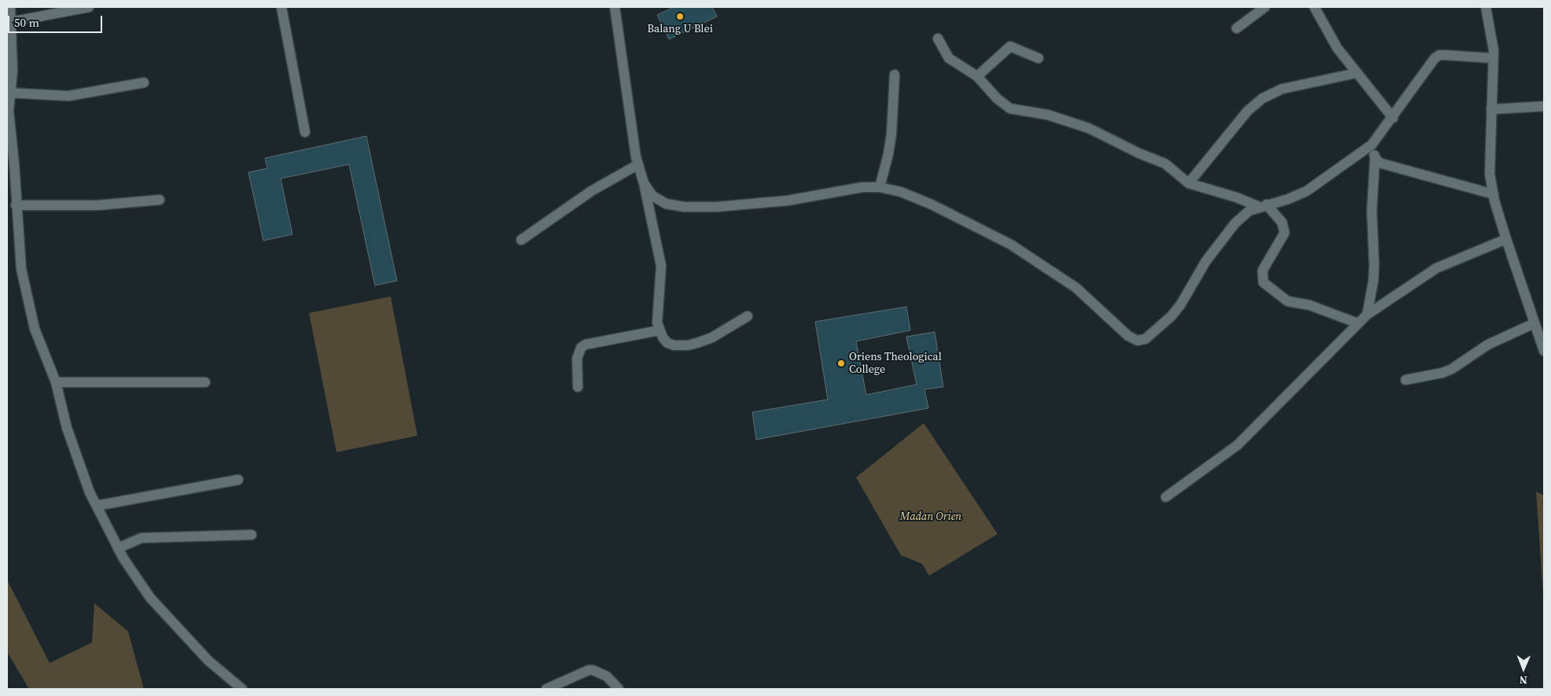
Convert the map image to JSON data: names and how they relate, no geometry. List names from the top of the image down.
{
  "parks": ["Madan Orien"],
  "places": ["Balang U Blei", "Oriens Theological College"],
  "scale_bar": "50 m",
  "north": "bottom"
}
